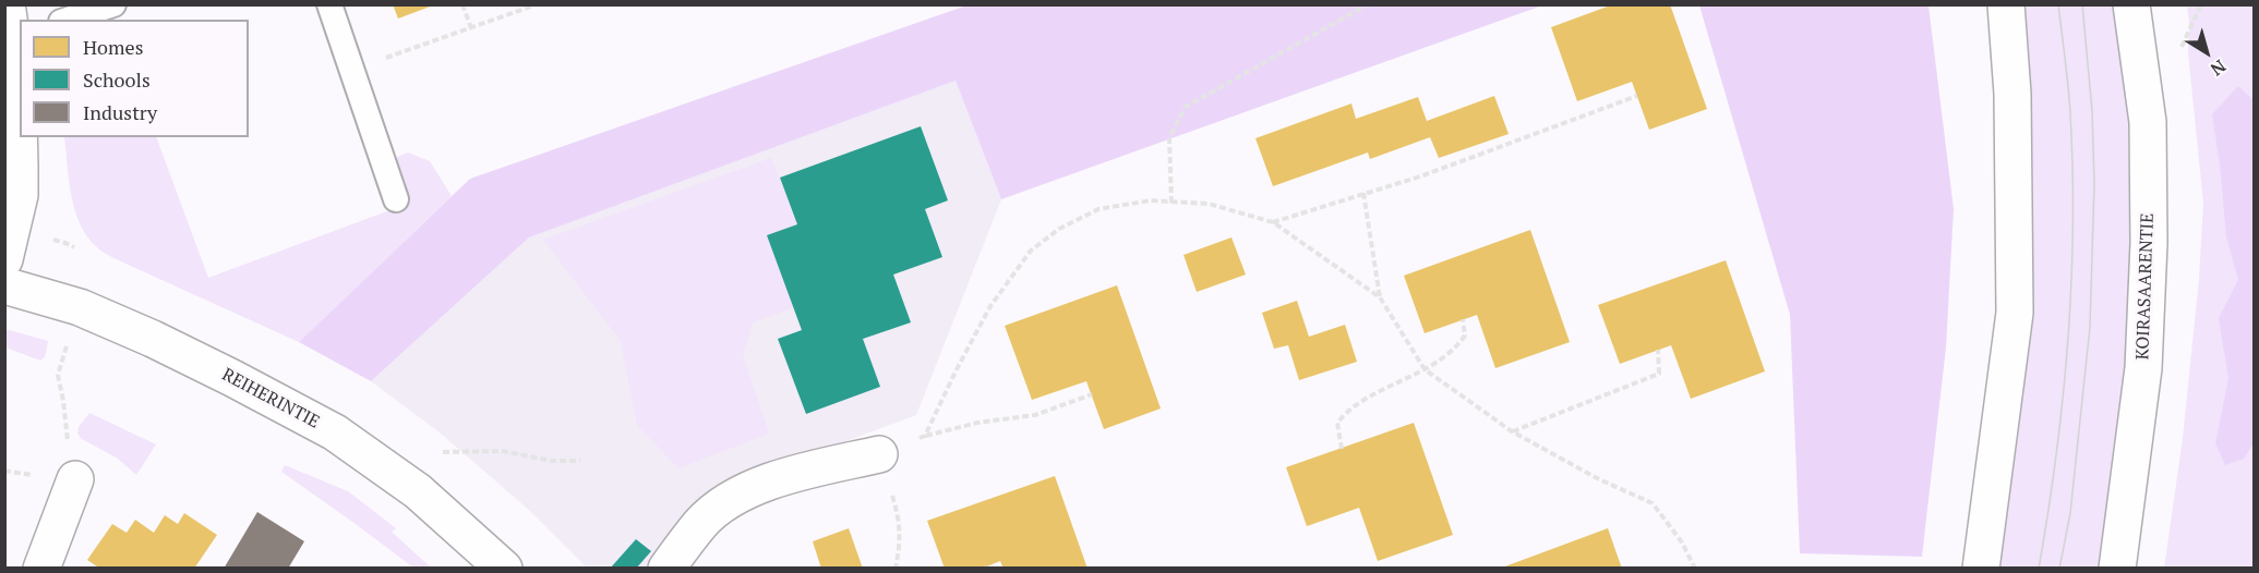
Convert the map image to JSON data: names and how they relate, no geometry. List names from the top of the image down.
{
  "streets": {
    "street": ["KOIRASAARENTIE", "REIHERINTIE"]
  },
  "legend": ["Homes", "Schools", "Industry"],
  "north": "bottom right"
}
